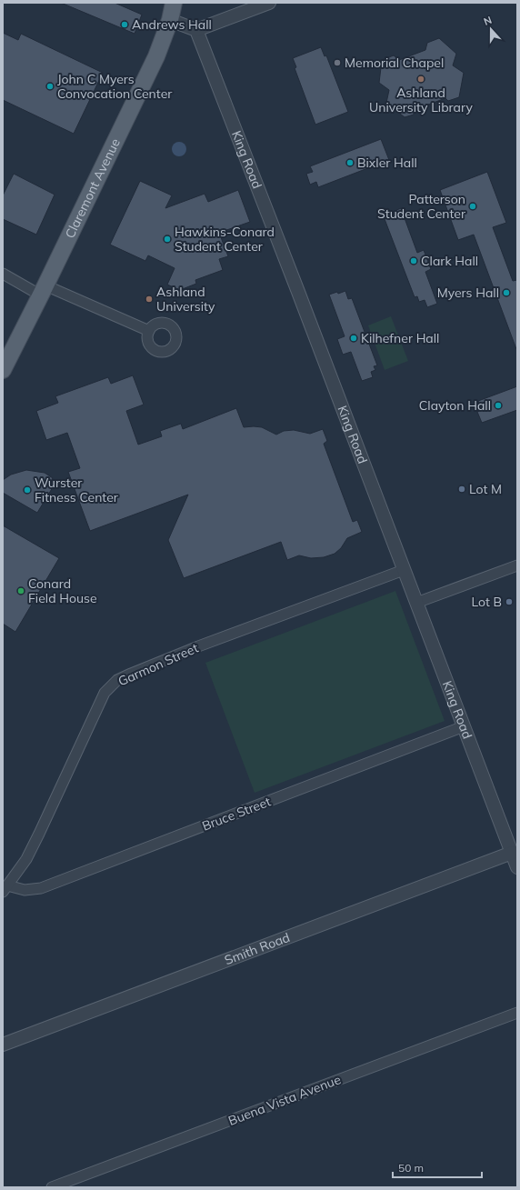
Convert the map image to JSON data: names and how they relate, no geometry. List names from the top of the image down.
{
  "streets": {
    "main road": ["Claremont Avenue"],
    "street": [
      "King Road",
      "Garmon Street",
      "Bruce Street",
      "Smith Road",
      "Buena Vista Avenue"
    ]
  },
  "crossings": [
    ["King Road", "Garmon Street"],
    ["King Road", "Bruce Street"],
    ["King Road", "Smith Road"],
    ["Garmon Street", "Bruce Street"]
  ],
  "places": [
    "Andrews Hall",
    "Memorial Chapel",
    "Ashland University Library",
    "John C Myers Convocation Center",
    "Bixler Hall",
    "Patterson Student Center",
    "Hawkins-Conard Student Center",
    "Clark Hall",
    "Myers Hall",
    "Ashland University",
    "Kilhefner Hall",
    "Clayton Hall",
    "Lot M",
    "Wurster Fitness Center",
    "Conard Field House",
    "Lot B"
  ],
  "scale_bar": "50 m",
  "north": "top"
}
